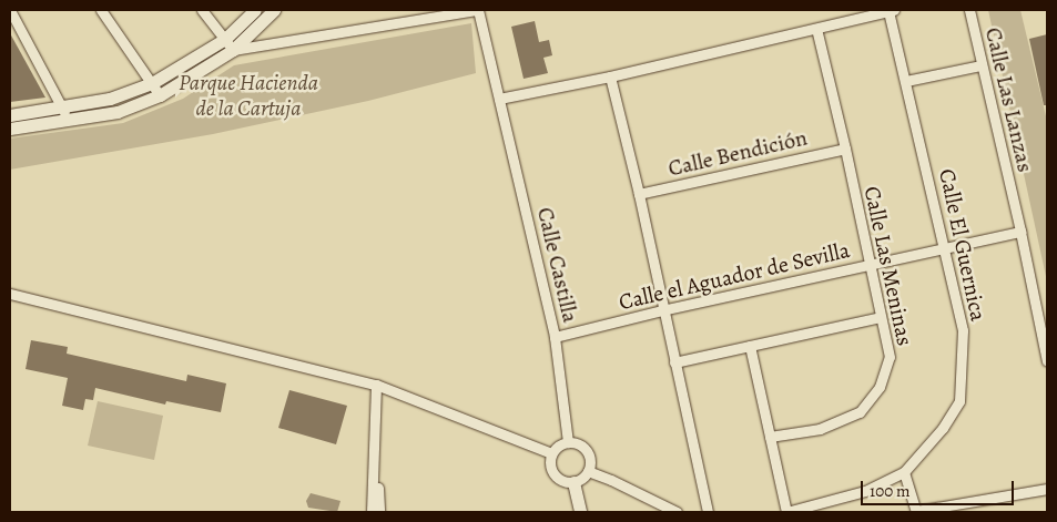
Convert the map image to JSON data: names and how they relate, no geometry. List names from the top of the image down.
{
  "streets": {
    "street": [
      "Calle Las Lanzas",
      "Calle Bendición",
      "Calle El Guernica",
      "Calle Castilla",
      "Calle Las Meninas",
      "Calle el Aguador de Sevilla"
    ]
  },
  "crossings": [
    ["Calle Las Lanzas", "Calle el Aguador de Sevilla"],
    ["Calle Bendición", "Calle Las Meninas"],
    ["Calle El Guernica", "Calle el Aguador de Sevilla"],
    ["Calle Castilla", "Calle el Aguador de Sevilla"],
    ["Calle Las Meninas", "Calle el Aguador de Sevilla"]
  ],
  "parks": ["Parque Hacienda de la Cartuja"],
  "scale_bar": "100 m"
}
